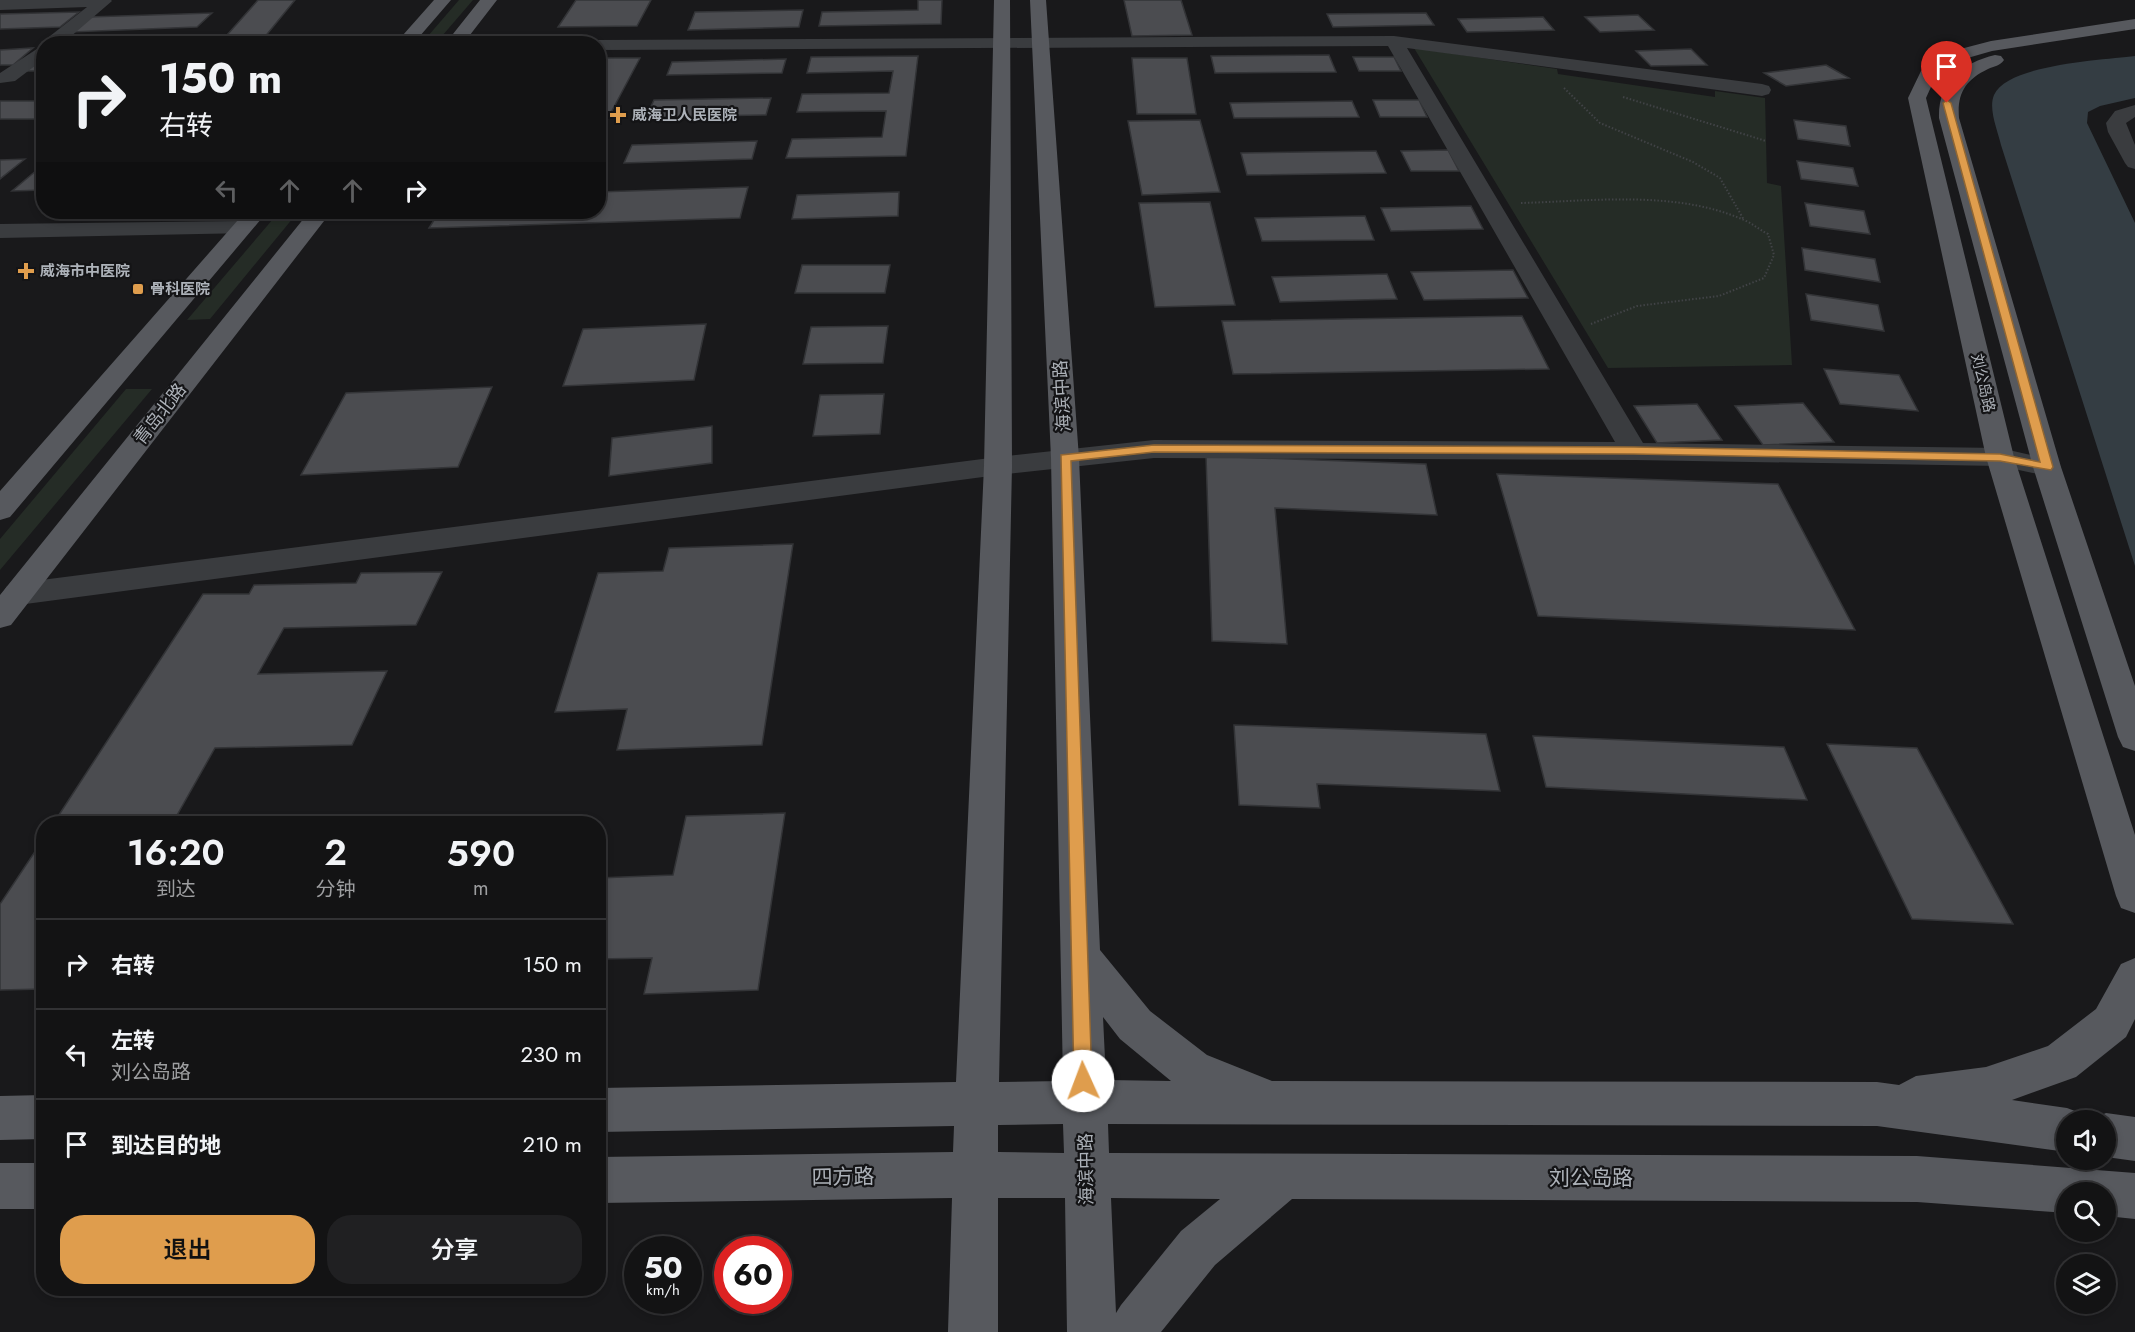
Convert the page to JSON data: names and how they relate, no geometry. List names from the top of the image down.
{
  "streets": {
    "main road": [
      "刘公岛路",
      "海滨中路",
      "青岛北路",
      "四方路"
    ]
  },
  "crossings": [
    ["刘公岛路", "海滨中路"],
    ["刘公岛路", "四方路"],
    ["海滨中路", "四方路"]
  ],
  "places": {
    "health": ["威海卫人民医院", "威海市中医院"],
    "transit": ["骨科医院"]
  },
  "page": {
    "turn": ["150 m", "右转"],
    "eta": [
      "16:20",
      "到达",
      "2",
      "分钟",
      "590",
      "m"
    ],
    "list": [
      {
        "name": "右转",
        "value": "150 m"
      },
      {
        "name": "左转",
        "note": "刘公岛路",
        "value": "230 m"
      },
      {
        "name": "到达目的地",
        "value": "210 m"
      }
    ],
    "buttons": ["退出", "分享"],
    "speed": "50 km/h",
    "limit": "60"
  }
}
